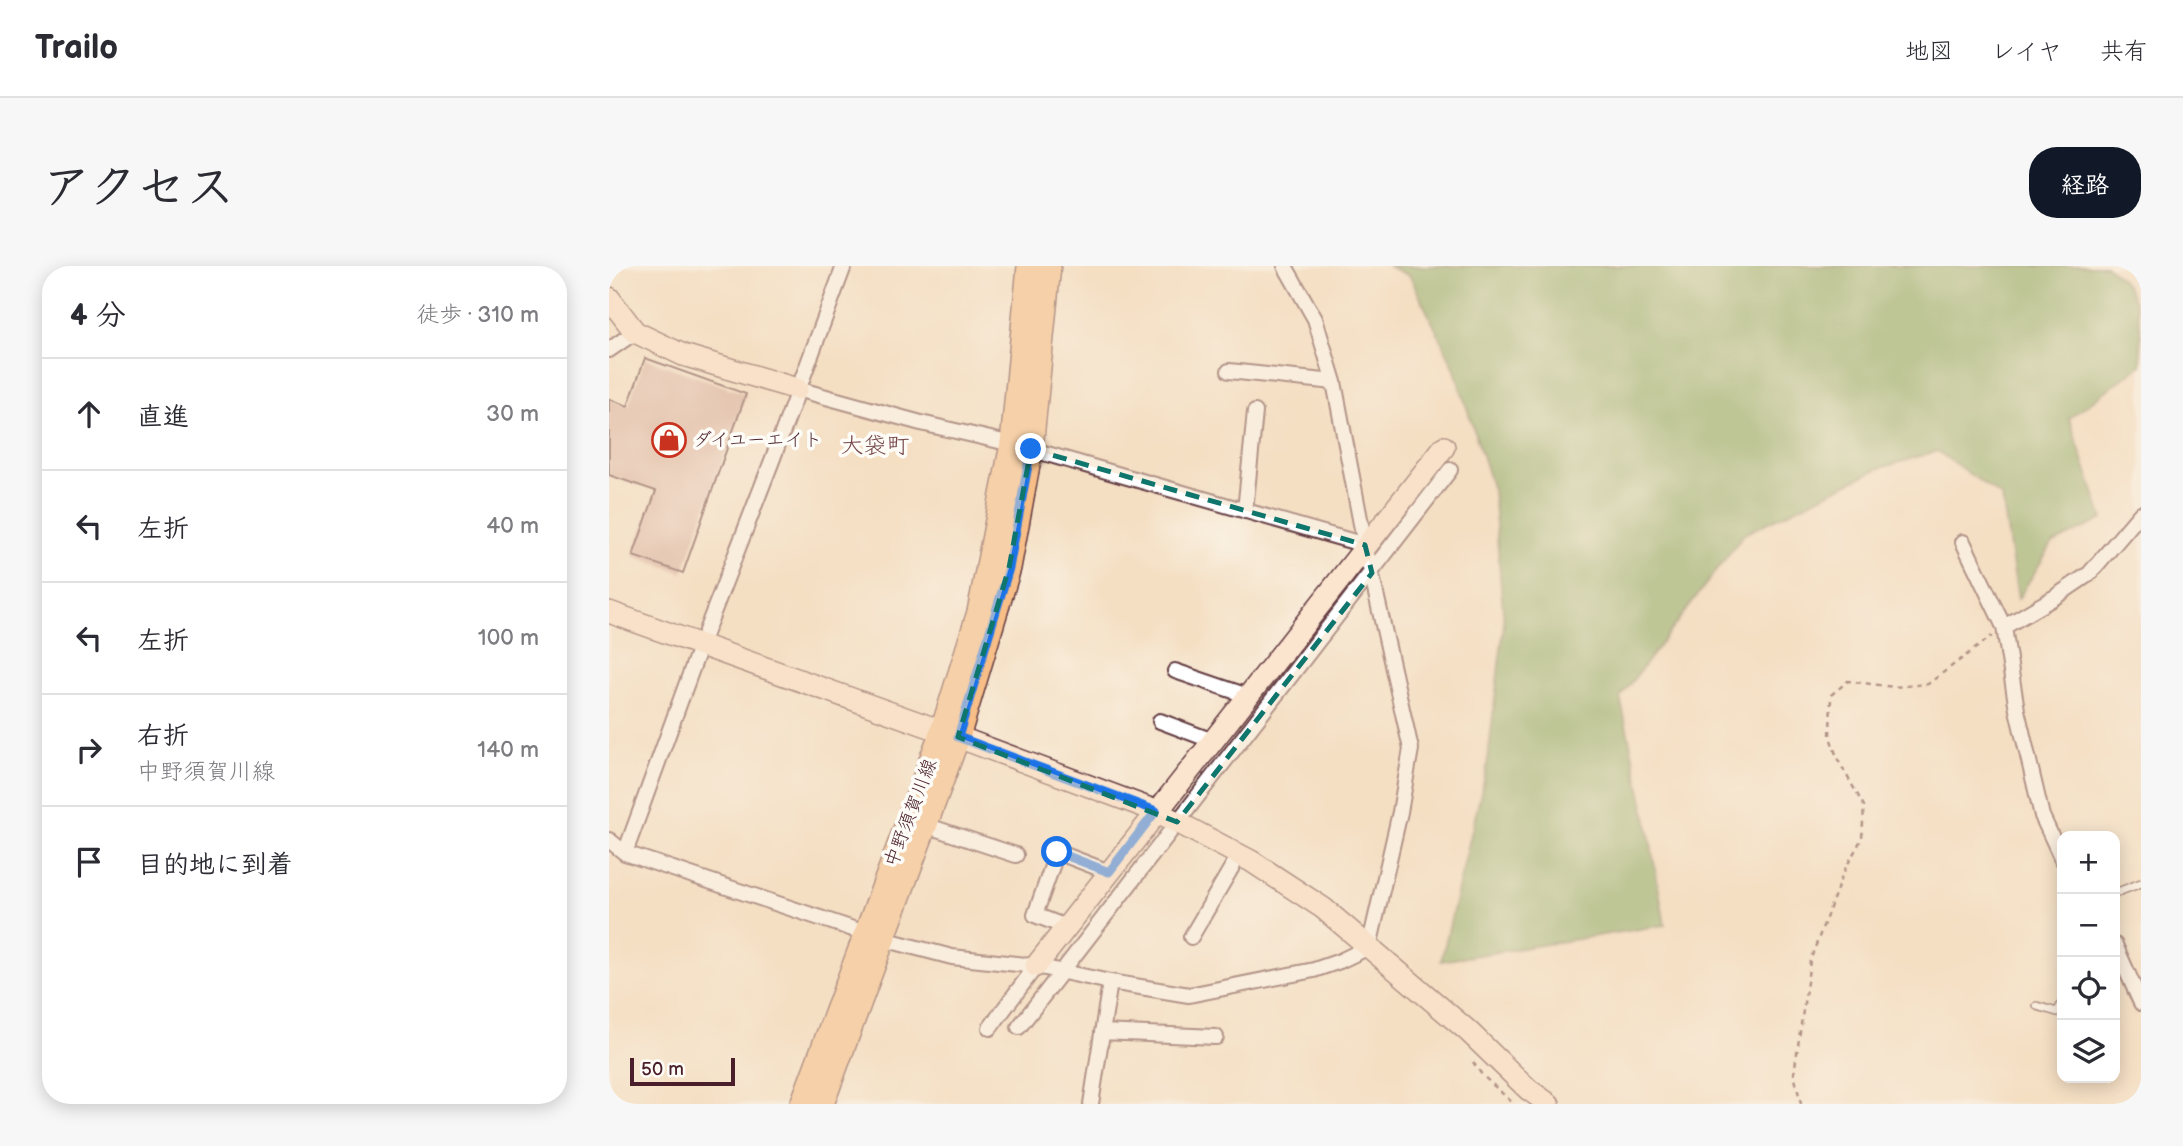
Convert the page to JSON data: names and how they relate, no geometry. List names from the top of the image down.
{
  "streets": {
    "main road": ["中野須賀川線"]
  },
  "districts": ["大袋町"],
  "places": {
    "shop": ["ダイユーエイト"]
  },
  "scale_bar": "50 m",
  "page": {
    "header": "Trailo",
    "nav": ["地図", "レイヤ", "共有"],
    "title": "アクセス",
    "buttons": "経路",
    "heading": ["4 分", "徒歩 · 310 m"],
    "list": [
      ["直進", "30 m"],
      ["左折", "40 m"],
      ["左折", "100 m"],
      ["右折", "中野須賀川線", "140 m"],
      "目的地に到着"
    ],
    "map_buttons": ["+", "−"],
    "scale": "50 m"
  }
}
